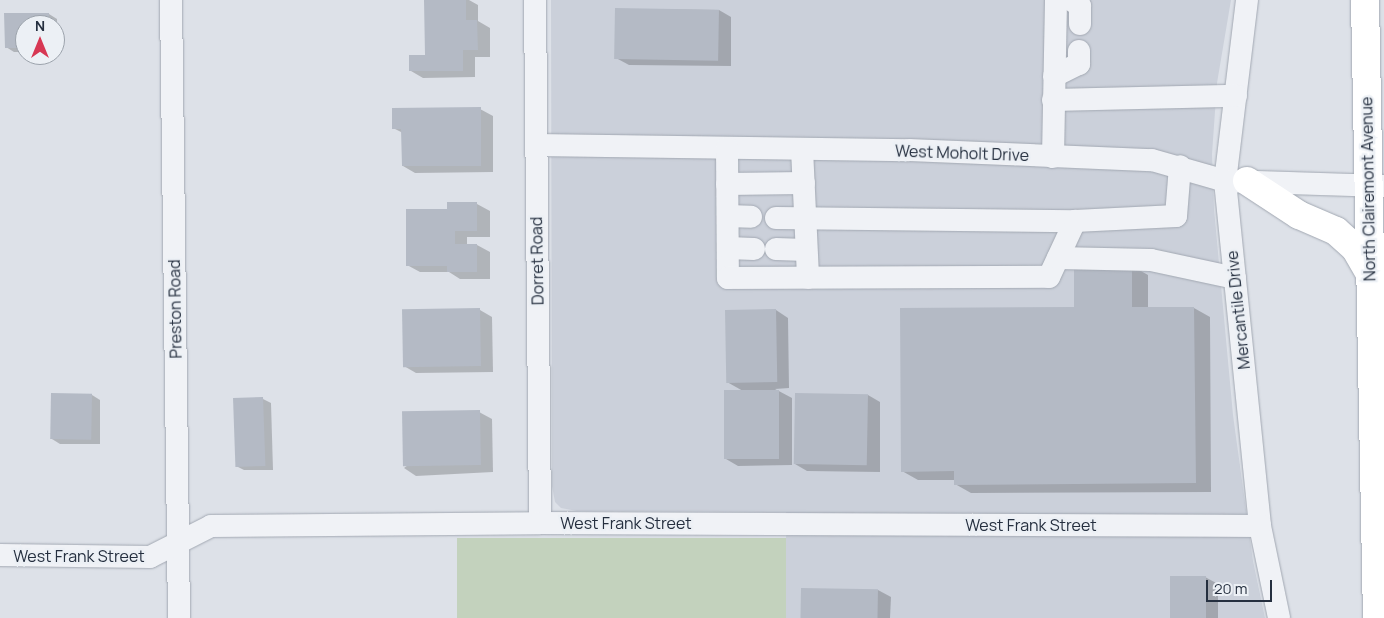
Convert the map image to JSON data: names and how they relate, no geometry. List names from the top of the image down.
{
  "streets": {
    "main road": ["North Clairemont Avenue"],
    "street": [
      "West Moholt Drive",
      "Dorret Road",
      "Preston Road",
      "Mercantile Drive",
      "West Frank Street"
    ]
  },
  "crossings": [
    ["West Moholt Drive", "North Clairemont Avenue"],
    ["West Moholt Drive", "Dorret Road"],
    ["West Moholt Drive", "Mercantile Drive"],
    ["Dorret Road", "West Frank Street"],
    ["Preston Road", "West Frank Street"],
    ["Mercantile Drive", "West Frank Street"]
  ],
  "scale_bar": "20 m",
  "north": "top"
}
